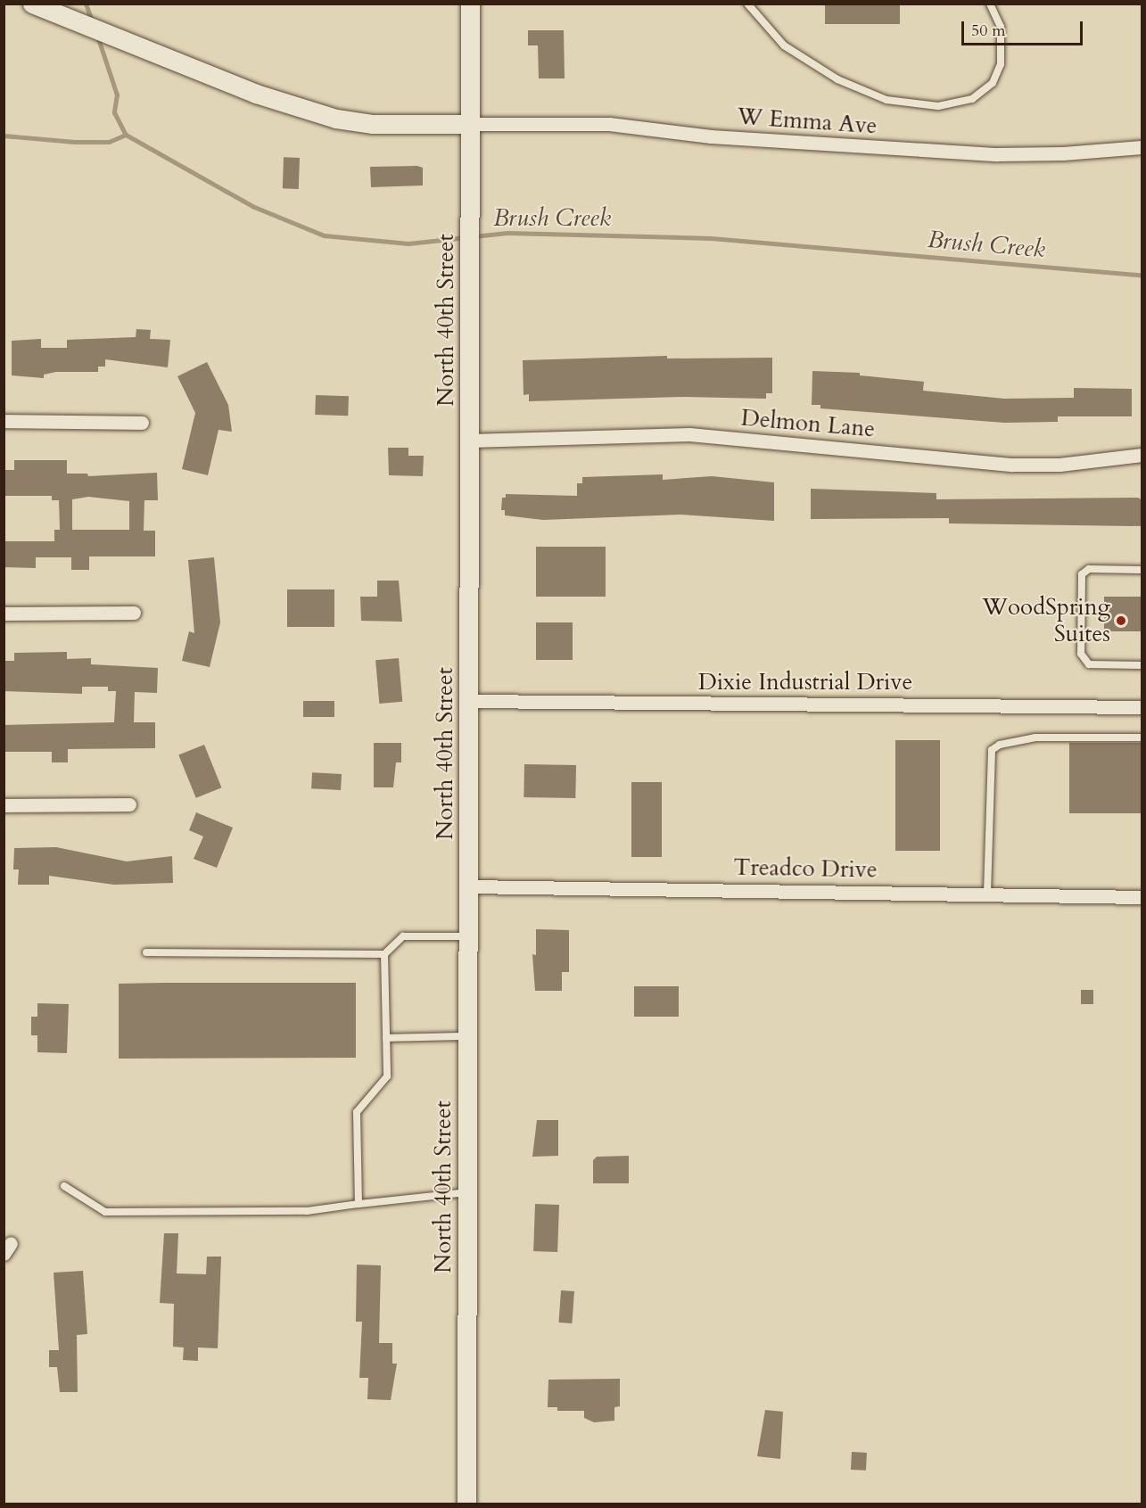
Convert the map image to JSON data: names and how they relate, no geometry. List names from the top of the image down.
{
  "streets": {
    "street": [
      "W Emma Ave",
      "North 40th Street",
      "Delmon Lane",
      "Dixie Industrial Drive",
      "Treadco Drive"
    ]
  },
  "crossings": [
    ["W Emma Ave", "North 40th Street"],
    ["North 40th Street", "Delmon Lane"],
    ["North 40th Street", "Dixie Industrial Drive"],
    ["North 40th Street", "Treadco Drive"]
  ],
  "water": ["Brush Creek"],
  "places": ["WoodSpring Suites"],
  "scale_bar": "50 m"
}
